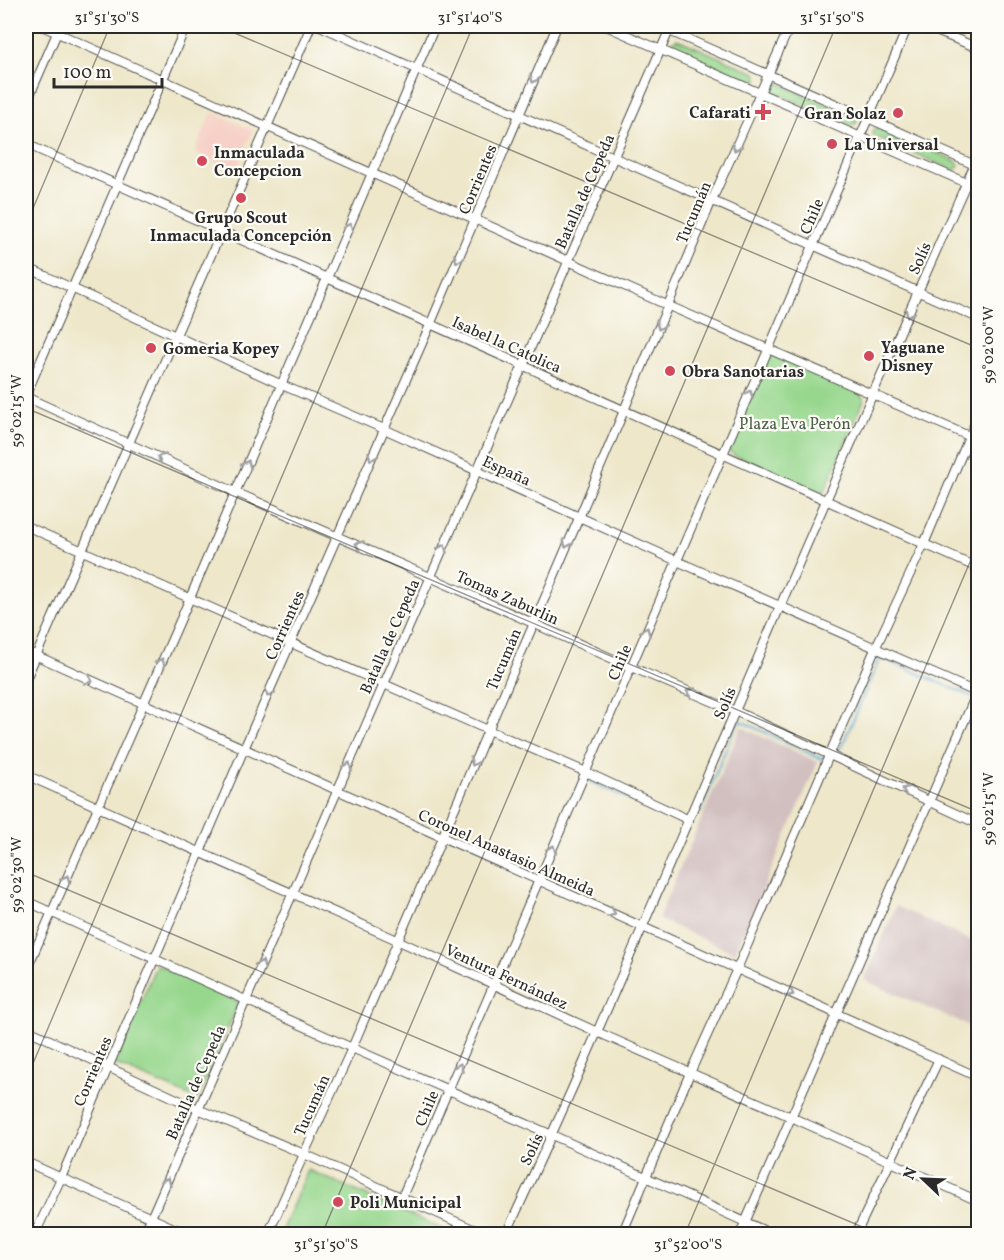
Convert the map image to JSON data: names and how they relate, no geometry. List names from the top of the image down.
{
  "streets": {
    "street": [
      "Corrientes",
      "Batalla de Cepeda",
      "Tucumán",
      "Chile",
      "Solís",
      "Isabel la Catolica",
      "España",
      "Tomas Zaburlin",
      "Coronel Anastasio Almeida",
      "Ventura Fernández"
    ]
  },
  "crossings": [
    ["Corrientes", "Isabel la Catolica"],
    ["Corrientes", "España"],
    ["Corrientes", "Tomas Zaburlin"],
    ["Corrientes", "Coronel Anastasio Almeida"],
    ["Corrientes", "Ventura Fernández"],
    ["Batalla de Cepeda", "Isabel la Catolica"],
    ["Batalla de Cepeda", "España"],
    ["Batalla de Cepeda", "Tomas Zaburlin"],
    ["Batalla de Cepeda", "Coronel Anastasio Almeida"],
    ["Batalla de Cepeda", "Ventura Fernández"],
    ["Tucumán", "Isabel la Catolica"],
    ["Tucumán", "España"],
    ["Tucumán", "Tomas Zaburlin"],
    ["Tucumán", "Coronel Anastasio Almeida"],
    ["Tucumán", "Ventura Fernández"],
    ["Chile", "Isabel la Catolica"],
    ["Chile", "España"],
    ["Chile", "Tomas Zaburlin"],
    ["Chile", "Coronel Anastasio Almeida"],
    ["Chile", "Ventura Fernández"],
    ["Solís", "Isabel la Catolica"],
    ["Solís", "España"],
    ["Solís", "Tomas Zaburlin"],
    ["Solís", "Coronel Anastasio Almeida"],
    ["Solís", "Ventura Fernández"]
  ],
  "one_way": [
    "Batalla de Cepeda",
    "Tucumán",
    "Chile",
    "Tomas Zaburlin"
  ],
  "parks": ["Plaza Eva Perón"],
  "places": {
    "health": ["Cafarati"],
    "other": [
      "Gran Solaz",
      "La Universal",
      "Inmaculada Concepcion",
      "Grupo Scout Inmaculada Concepción",
      "Gomeria Kopey",
      "Yaguane Disney",
      "Obra Sanotarias",
      "Poli Municipal"
    ]
  },
  "scale_bar": "100 m",
  "north": "top left",
  "coordinates": [
    "31°51'30\"S",
    "31°51'40\"S",
    "31°51'50\"S",
    "59°02'00\"W",
    "59°02'15\"W",
    "59°02'30\"W",
    "31°52'00\"S"
  ]
}
